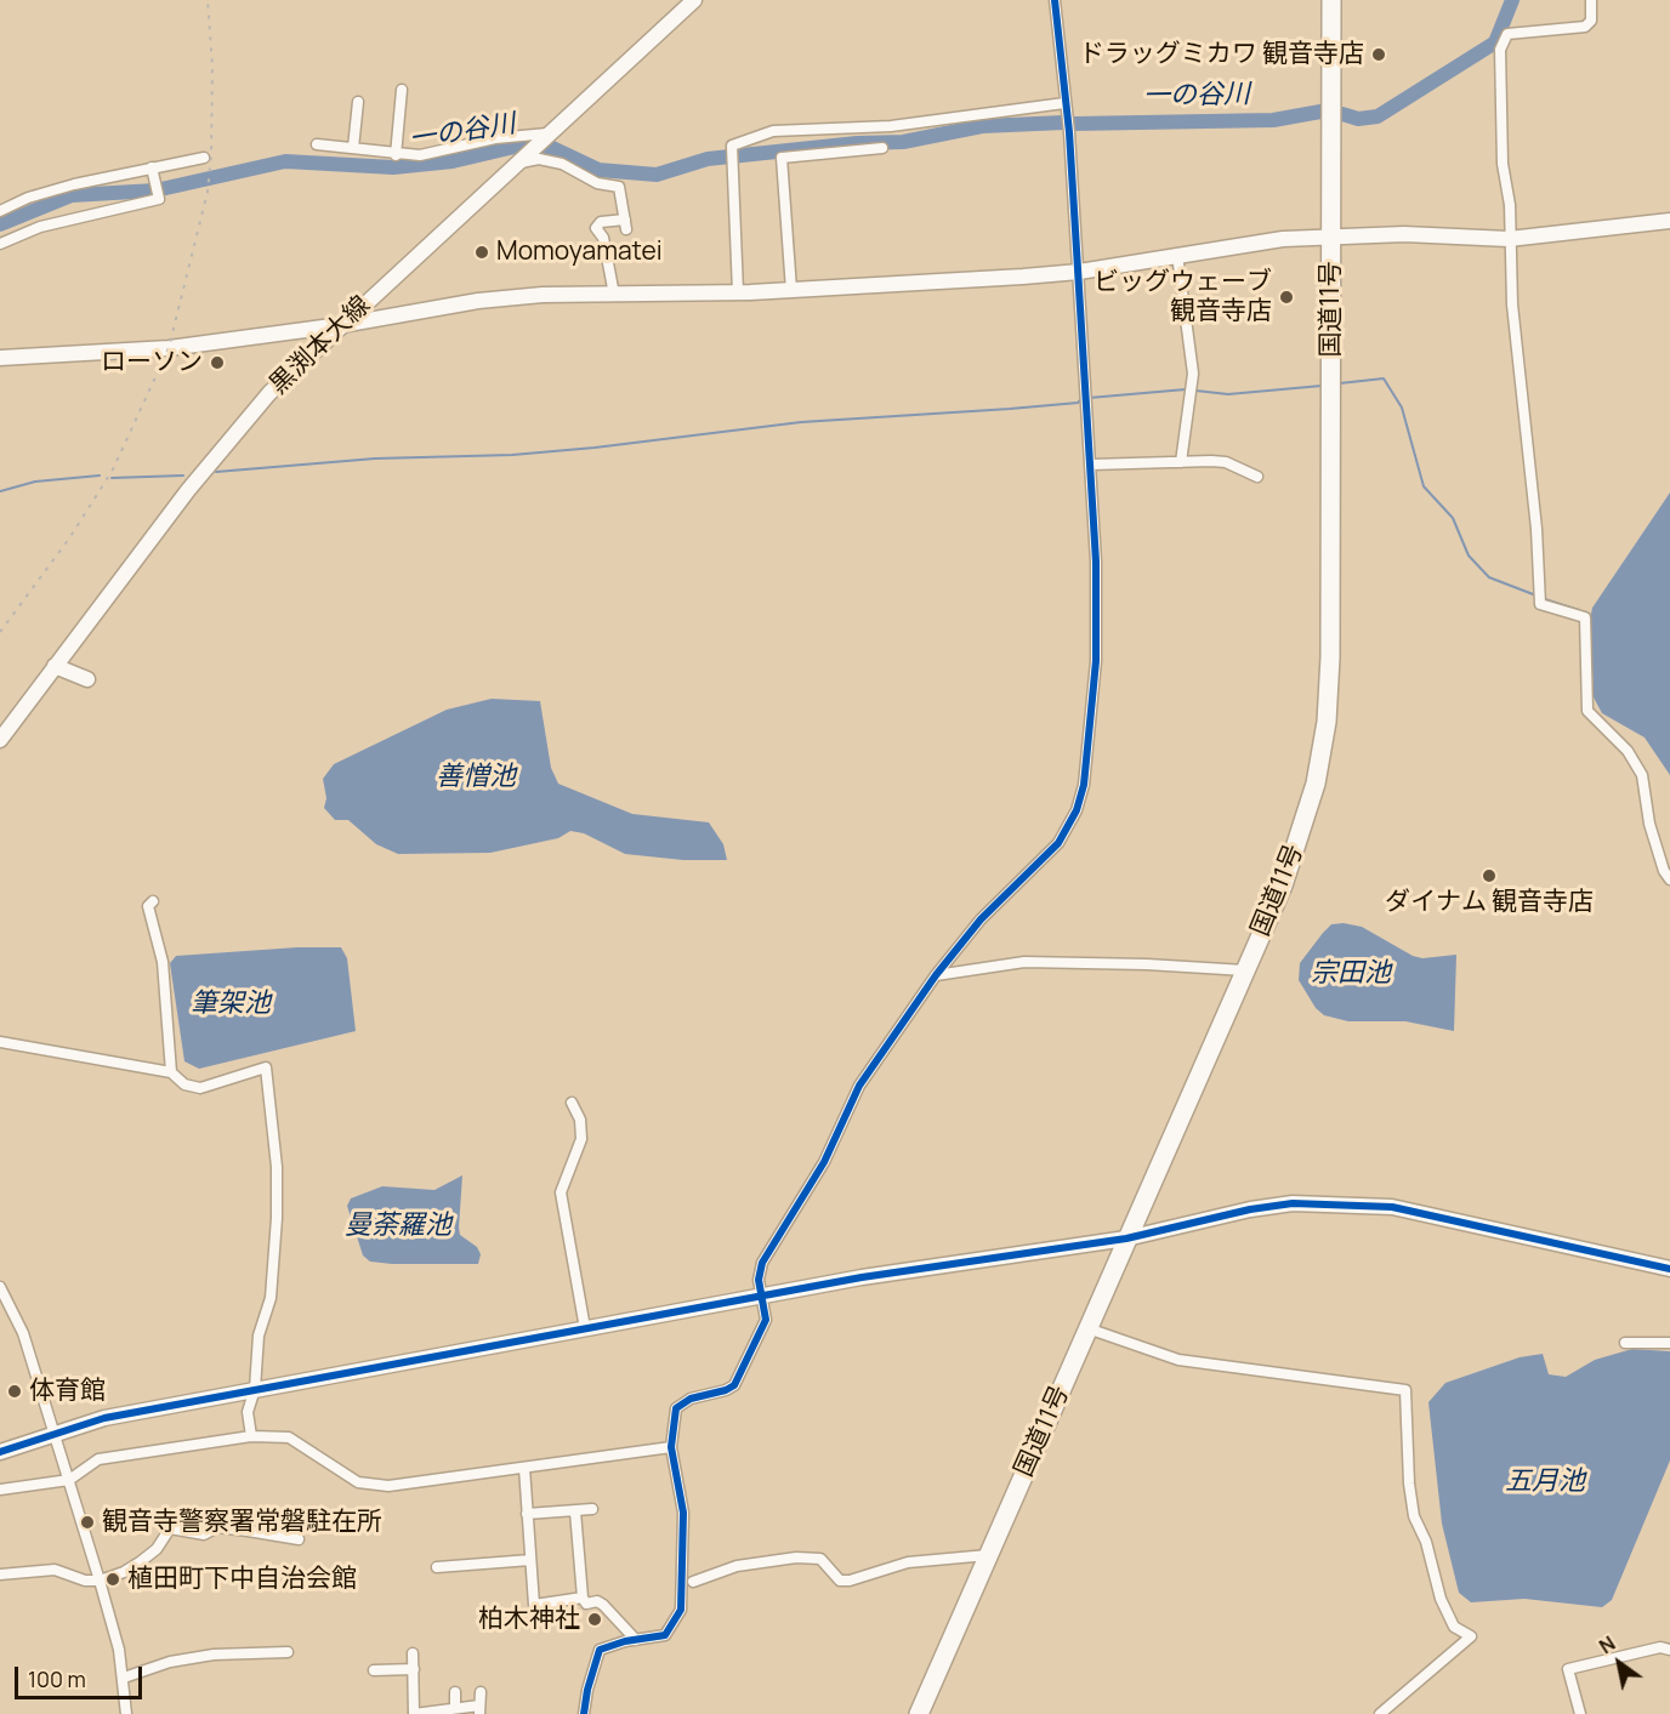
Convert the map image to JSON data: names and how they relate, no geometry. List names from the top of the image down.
{
  "streets": {
    "highway": ["国道11号"],
    "street": ["黒渕本大線"]
  },
  "water": [
    "一の谷川",
    "善憎池",
    "宗田池",
    "筆架池",
    "曼荼羅池",
    "五月池"
  ],
  "places": [
    "ドラッグミカワ 観音寺店",
    "Momoyamatei",
    "ビッグウェーブ 観音寺店",
    "ローソン",
    "ダイナム 観音寺店",
    "体育館",
    "観音寺警察署常磐駐在所",
    "植田町下中自治会館",
    "柏木神社"
  ],
  "scale_bar": "100 m",
  "north": "top left"
}
